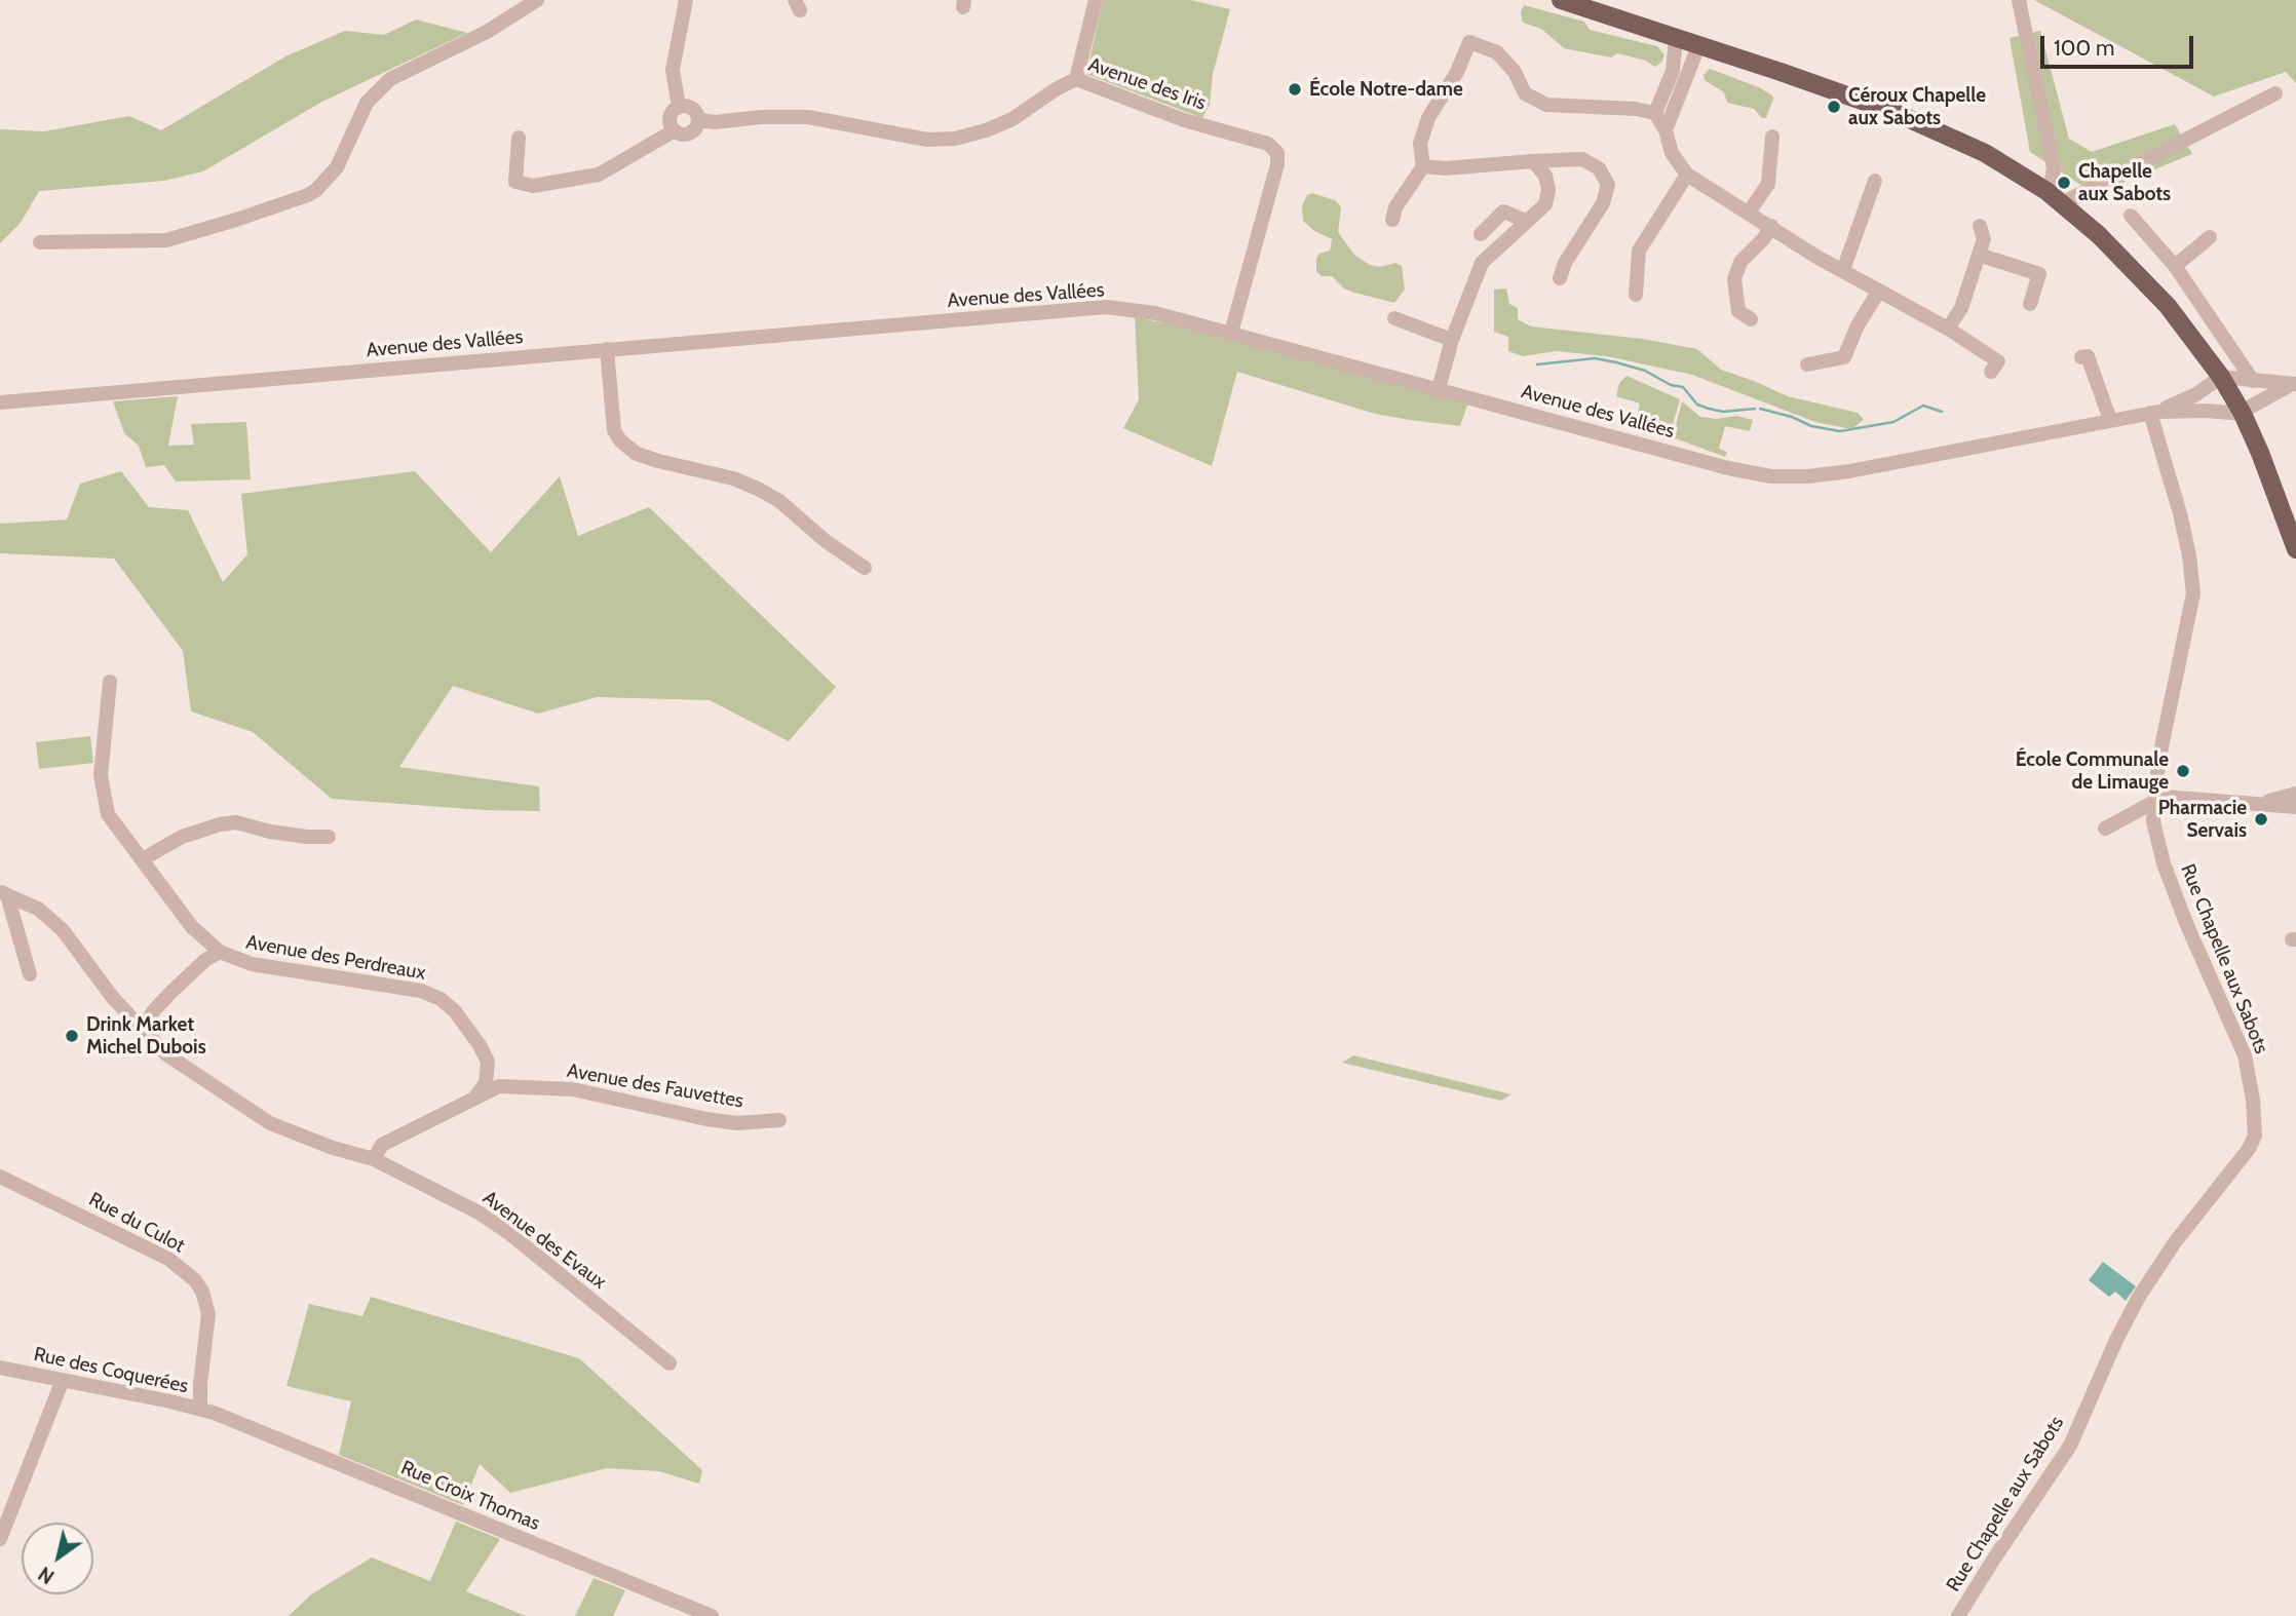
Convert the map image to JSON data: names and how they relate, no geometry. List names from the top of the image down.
{
  "streets": {
    "street": [
      "Avenue des Iris",
      "Avenue des Vallées",
      "Avenue des Perdreaux",
      "Rue Chapelle aux Sabots",
      "Avenue des Fauvettes",
      "Rue du Culot",
      "Avenue des Evaux",
      "Rue des Coquerées",
      "Rue Croix Thomas"
    ]
  },
  "crossings": [
    ["Avenue des Iris", "Avenue des Vallées"],
    ["Avenue des Vallées", "Rue Chapelle aux Sabots"],
    ["Avenue des Perdreaux", "Avenue des Fauvettes"],
    ["Avenue des Perdreaux", "Avenue des Evaux"],
    ["Avenue des Fauvettes", "Avenue des Evaux"],
    ["Rue du Culot", "Rue des Coquerées"],
    ["Rue du Culot", "Rue Croix Thomas"],
    ["Rue des Coquerées", "Rue Croix Thomas"]
  ],
  "places": [
    "École Notre-dame",
    "Céroux Chapelle aux Sabots",
    "Chapelle aux Sabots",
    "École Communale de Limauge",
    "Pharmacie Servais",
    "Drink Market Michel Dubois"
  ],
  "scale_bar": "100 m",
  "north": "bottom left"
}
